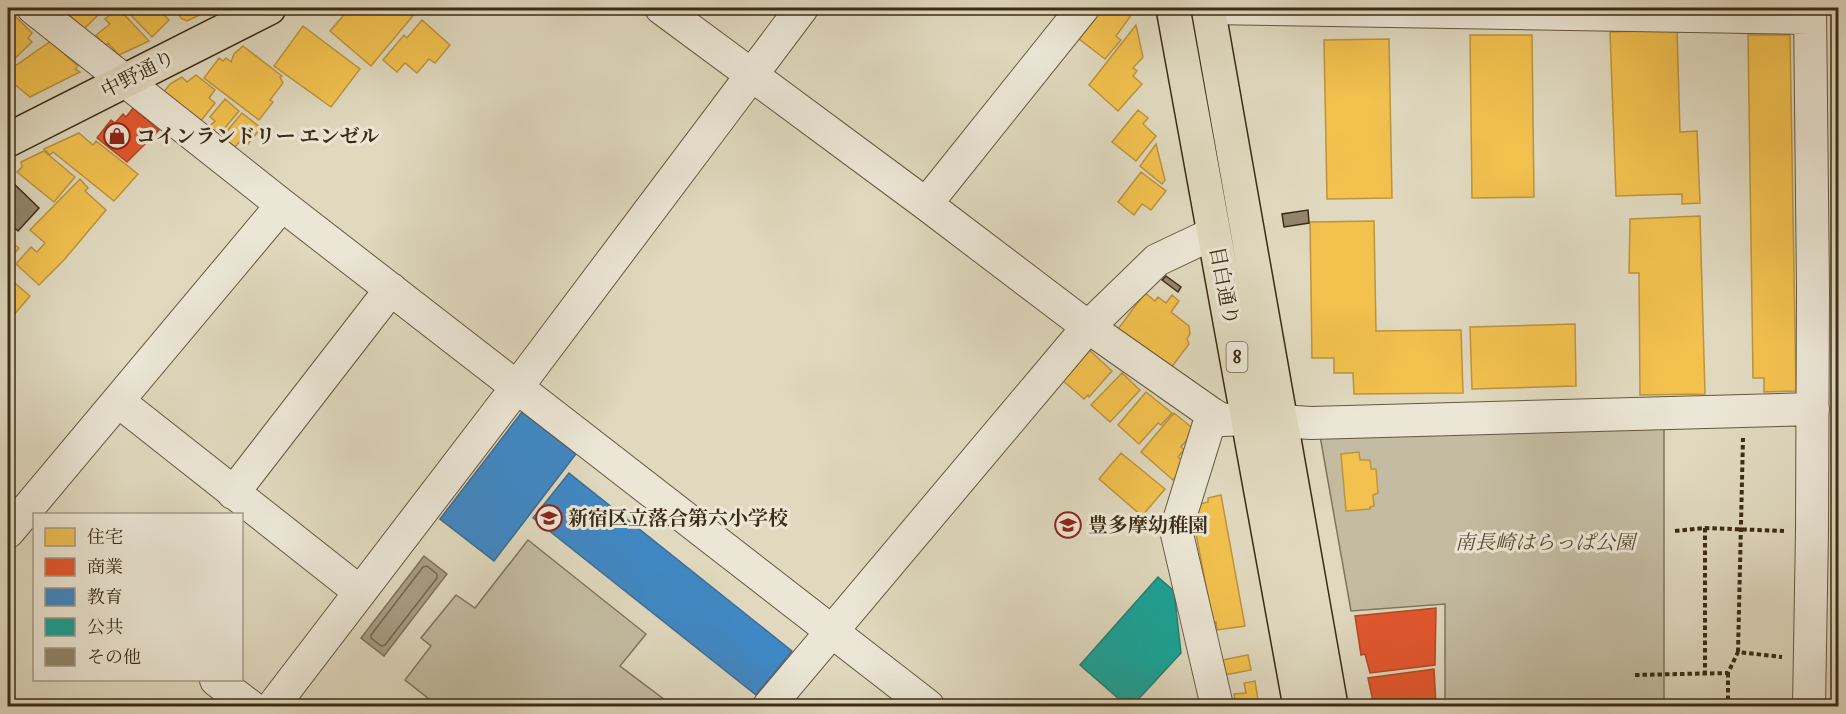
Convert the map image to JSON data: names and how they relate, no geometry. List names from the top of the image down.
{
  "streets": {
    "main road": ["中野通り", "目白通り", "8"]
  },
  "parks": ["南長崎はらっぱ公園"],
  "places": {
    "shop": ["コインランドリー エンゼル"],
    "school or university": ["新宿区立落合第六小学校", "豊多摩幼稚園"]
  },
  "legend": [
    "住宅",
    "商業",
    "教育",
    "公共",
    "その他"
  ]
}
